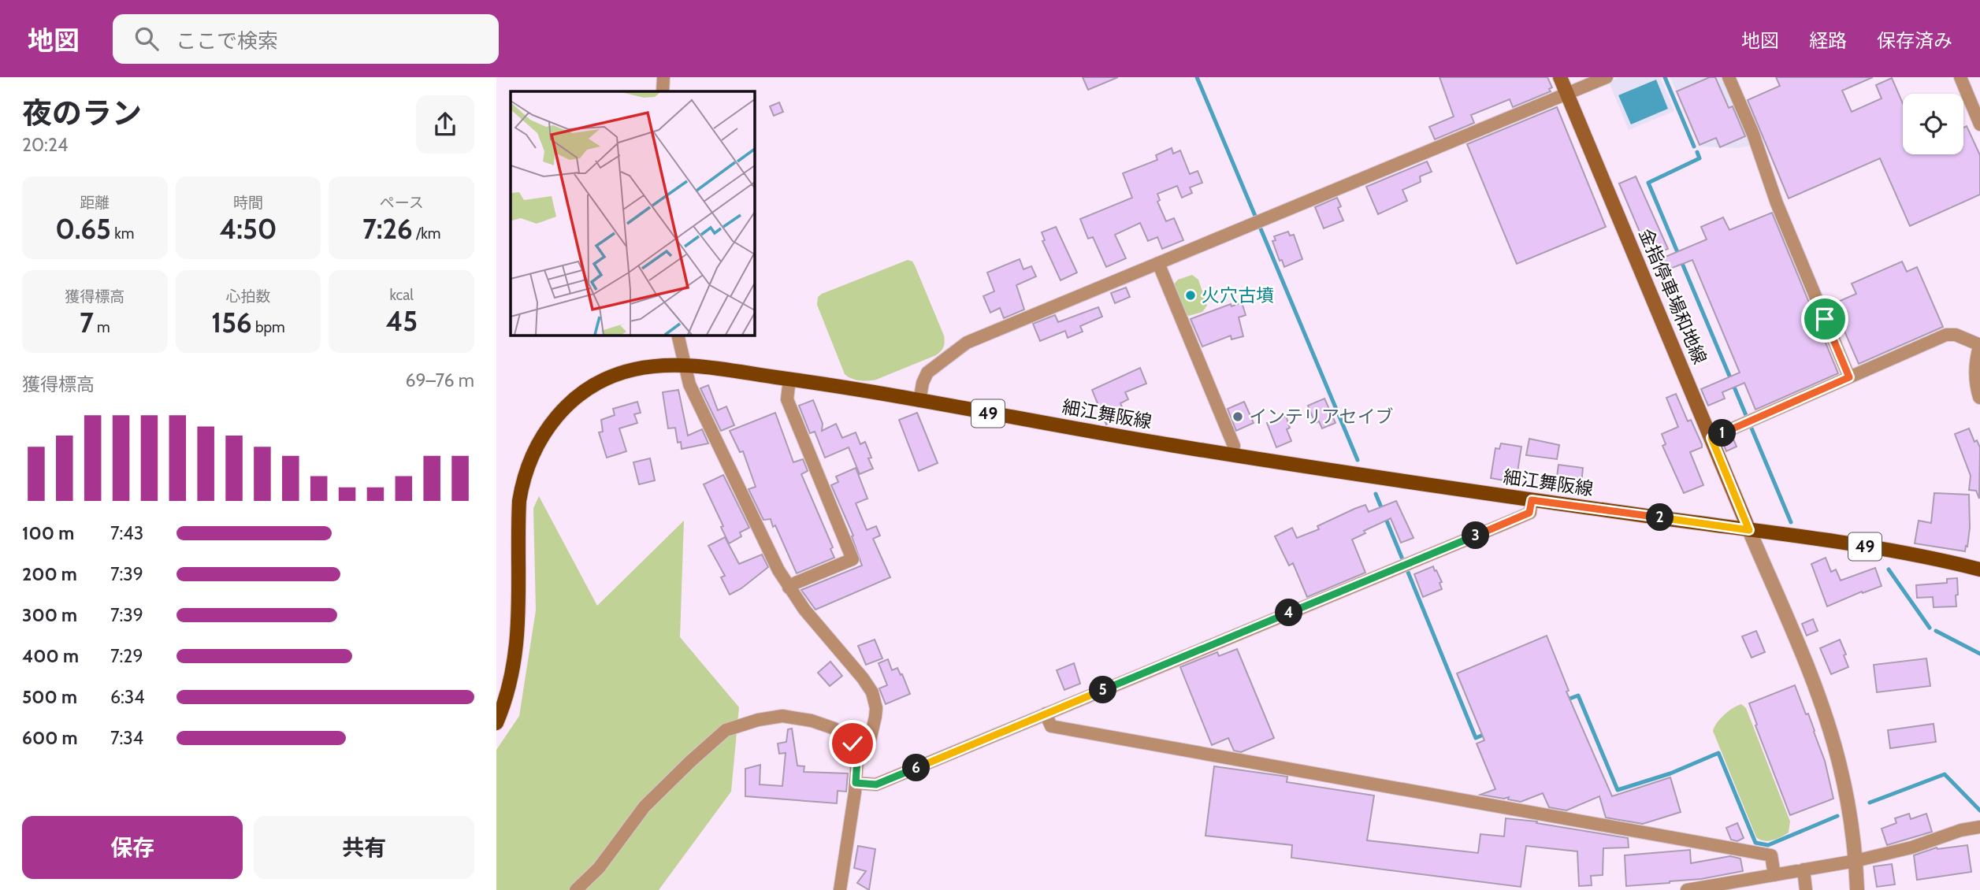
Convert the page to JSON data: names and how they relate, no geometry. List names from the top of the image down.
{
  "streets": {
    "main road": ["金指停車場和地線", "49", "細江舞阪線"]
  },
  "crossings": [
    ["金指停車場和地線", "細江舞阪線"]
  ],
  "places": ["火穴古墳", "インテリアセイブ"],
  "page": {
    "header": "地図",
    "search": "ここで検索",
    "nav": ["地図", "経路", "保存済み"],
    "heading": ["夜のラン", "20:24"],
    "stats": [
      ["距離", "0.65 km"],
      ["時間", "4:50"],
      ["ペース", "7:26 /km"],
      ["獲得標高", "7 m"],
      ["心拍数", "156 bpm"],
      ["kcal", "45"]
    ],
    "chart": ["獲得標高", "69–76 m"],
    "pins": [
      "1",
      "2",
      "3",
      "4",
      "5",
      "6"
    ],
    "list": [
      {
        "name": "100 m",
        "note": "7:43"
      },
      {
        "name": "200 m",
        "note": "7:39"
      },
      {
        "name": "300 m",
        "note": "7:39"
      },
      {
        "name": "400 m",
        "note": "7:29"
      },
      {
        "name": "500 m",
        "note": "6:34"
      },
      {
        "name": "600 m",
        "note": "7:34"
      }
    ],
    "buttons": ["保存", "共有"]
  }
}
